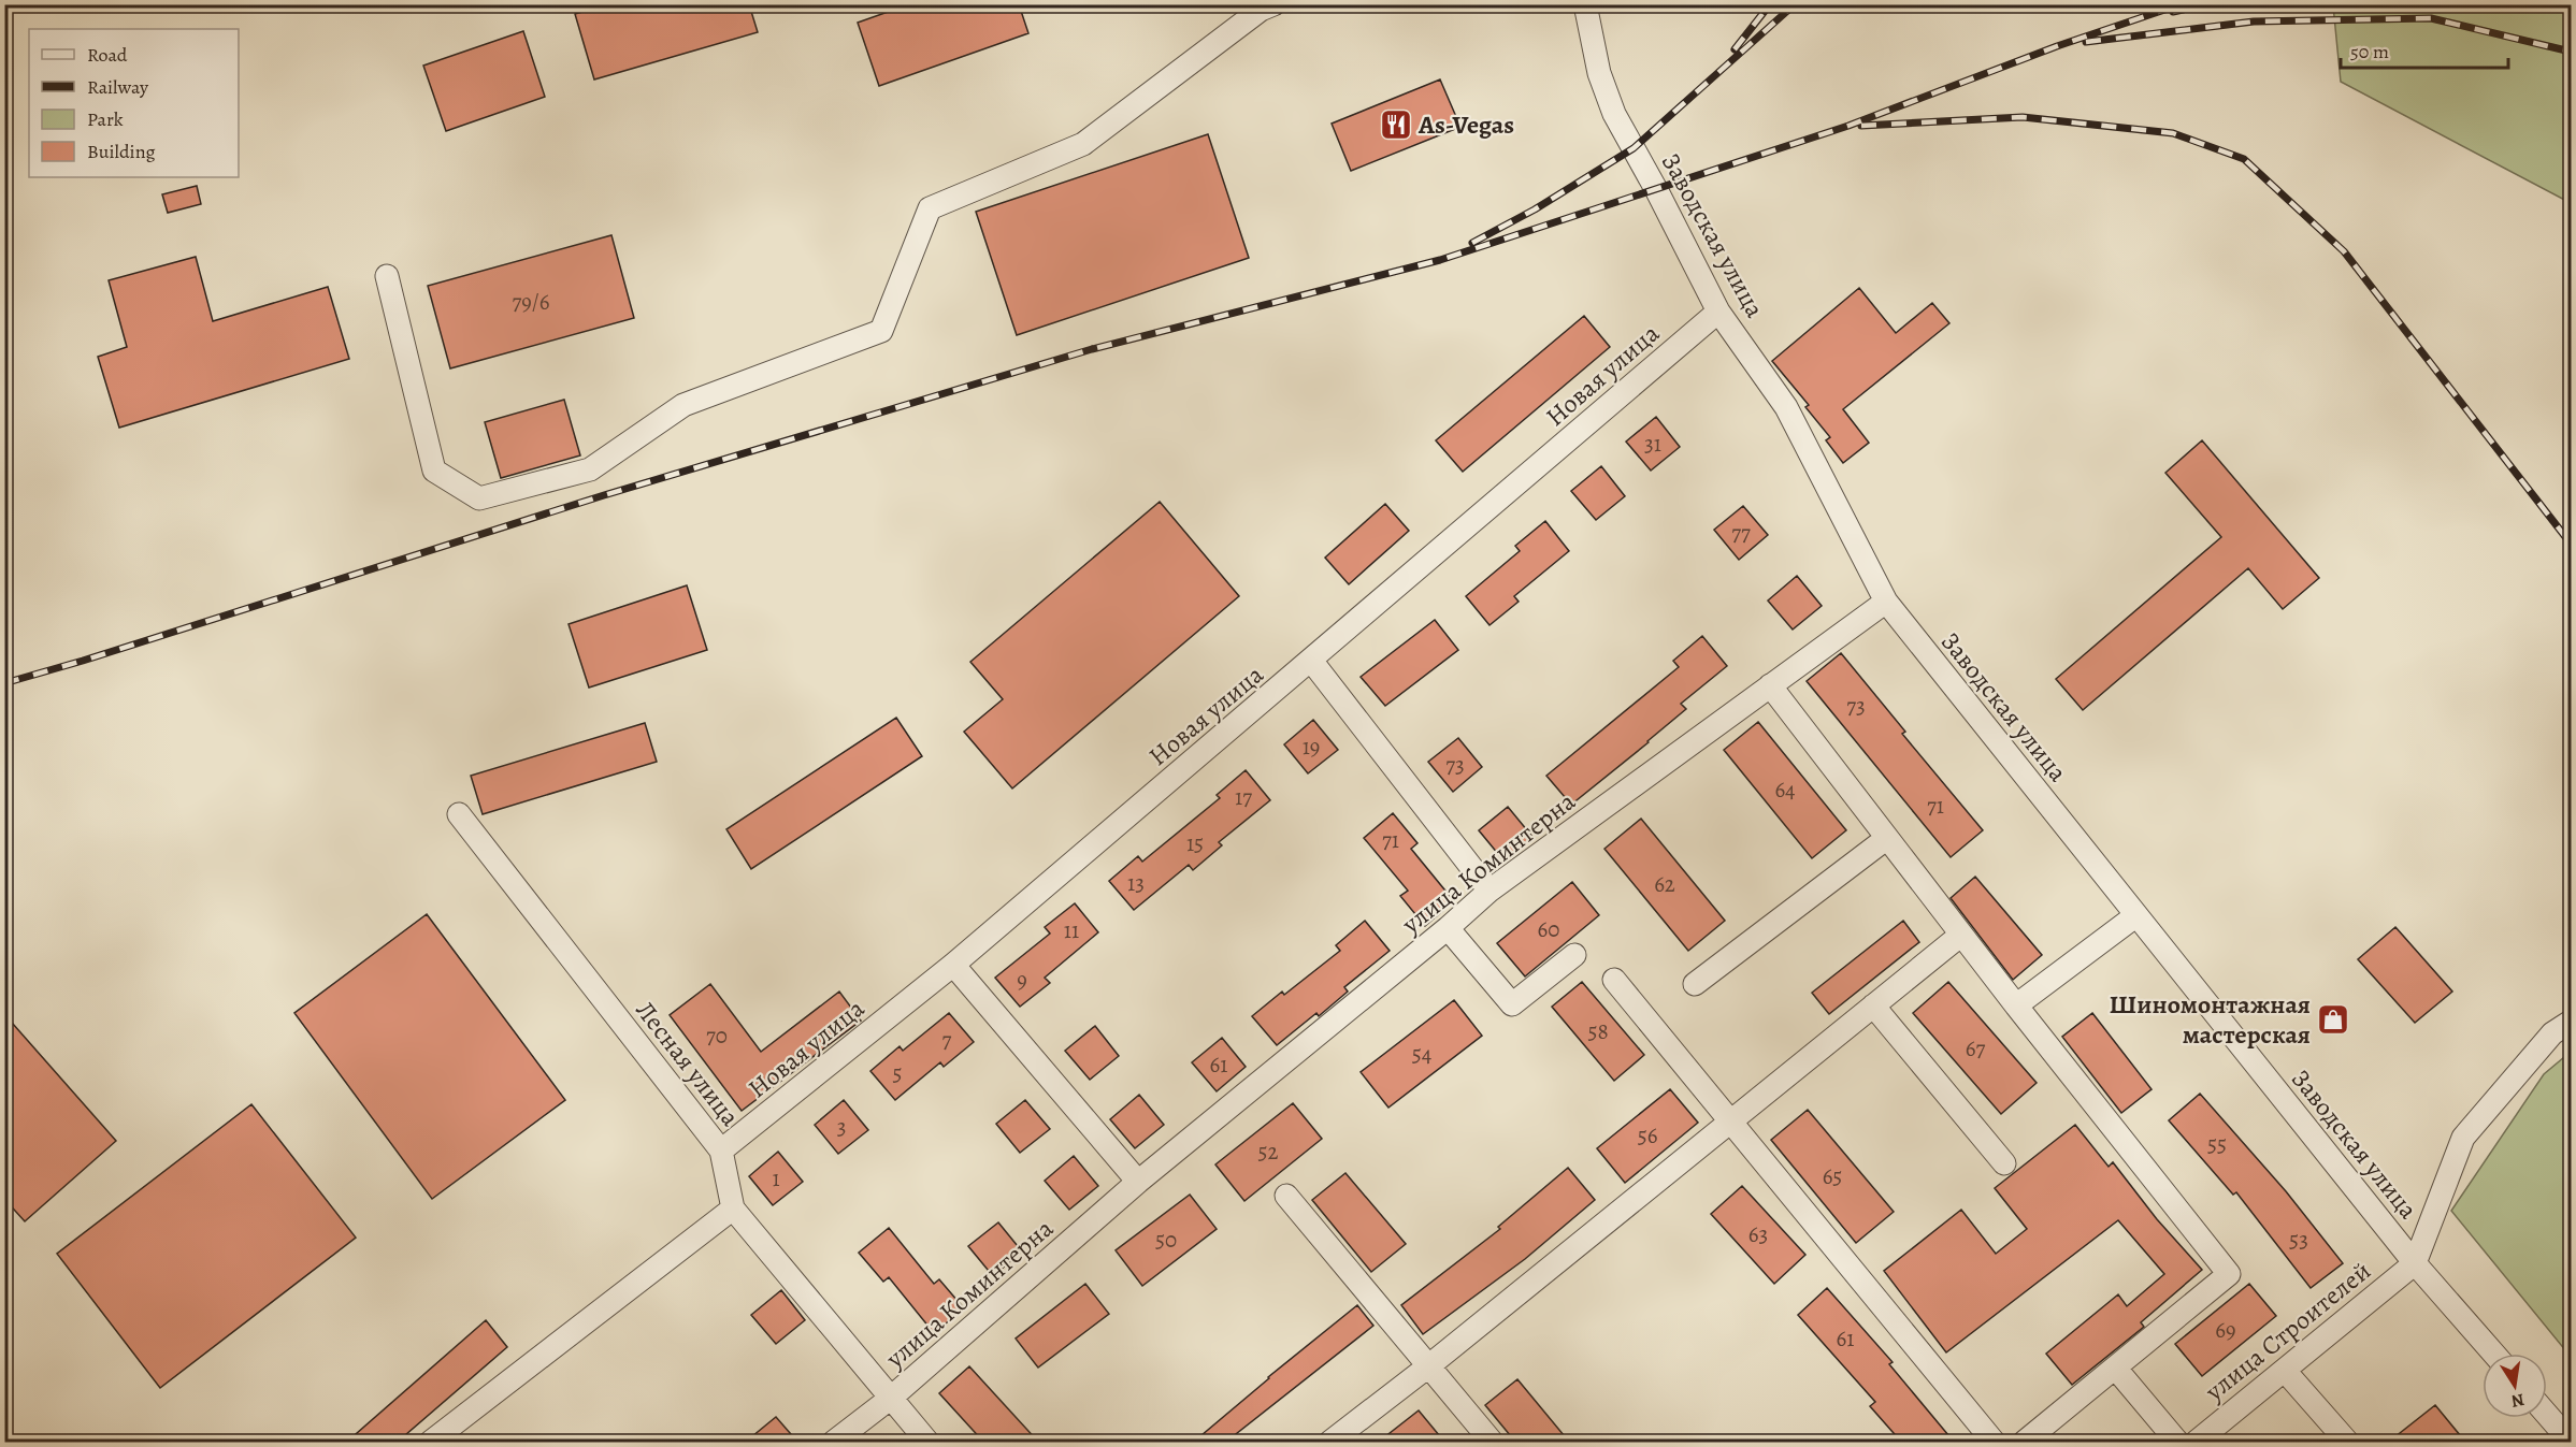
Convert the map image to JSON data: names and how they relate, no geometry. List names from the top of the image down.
{
  "streets": {
    "street": [
      "Заводская улица",
      "Новая улица",
      "улица Коминтерна",
      "Лесная улица",
      "улица Строителей"
    ]
  },
  "crossings": [
    ["Заводская улица", "Новая улица"],
    ["Заводская улица", "улица Коминтерна"],
    ["Заводская улица", "улица Строителей"],
    ["Новая улица", "Лесная улица"],
    ["улица Коминтерна", "Лесная улица"]
  ],
  "places": {
    "restaurant": ["As-Vegas"],
    "shop": ["Шиномонтажная мастерская"]
  },
  "house_numbers": [
    "79/6",
    "31",
    "77",
    "73",
    "19",
    "73",
    "64",
    "17",
    "71",
    "71",
    "15",
    "13",
    "62",
    "60",
    "11",
    "9",
    "58",
    "70",
    "7",
    "67",
    "54",
    "61",
    "5",
    "3",
    "56",
    "55",
    "52",
    "65",
    "1",
    "63",
    "50",
    "53",
    "69",
    "61"
  ],
  "legend": [
    "Road",
    "Railway",
    "Park",
    "Building"
  ],
  "scale_bar": "50 m",
  "north": "bottom"
}
